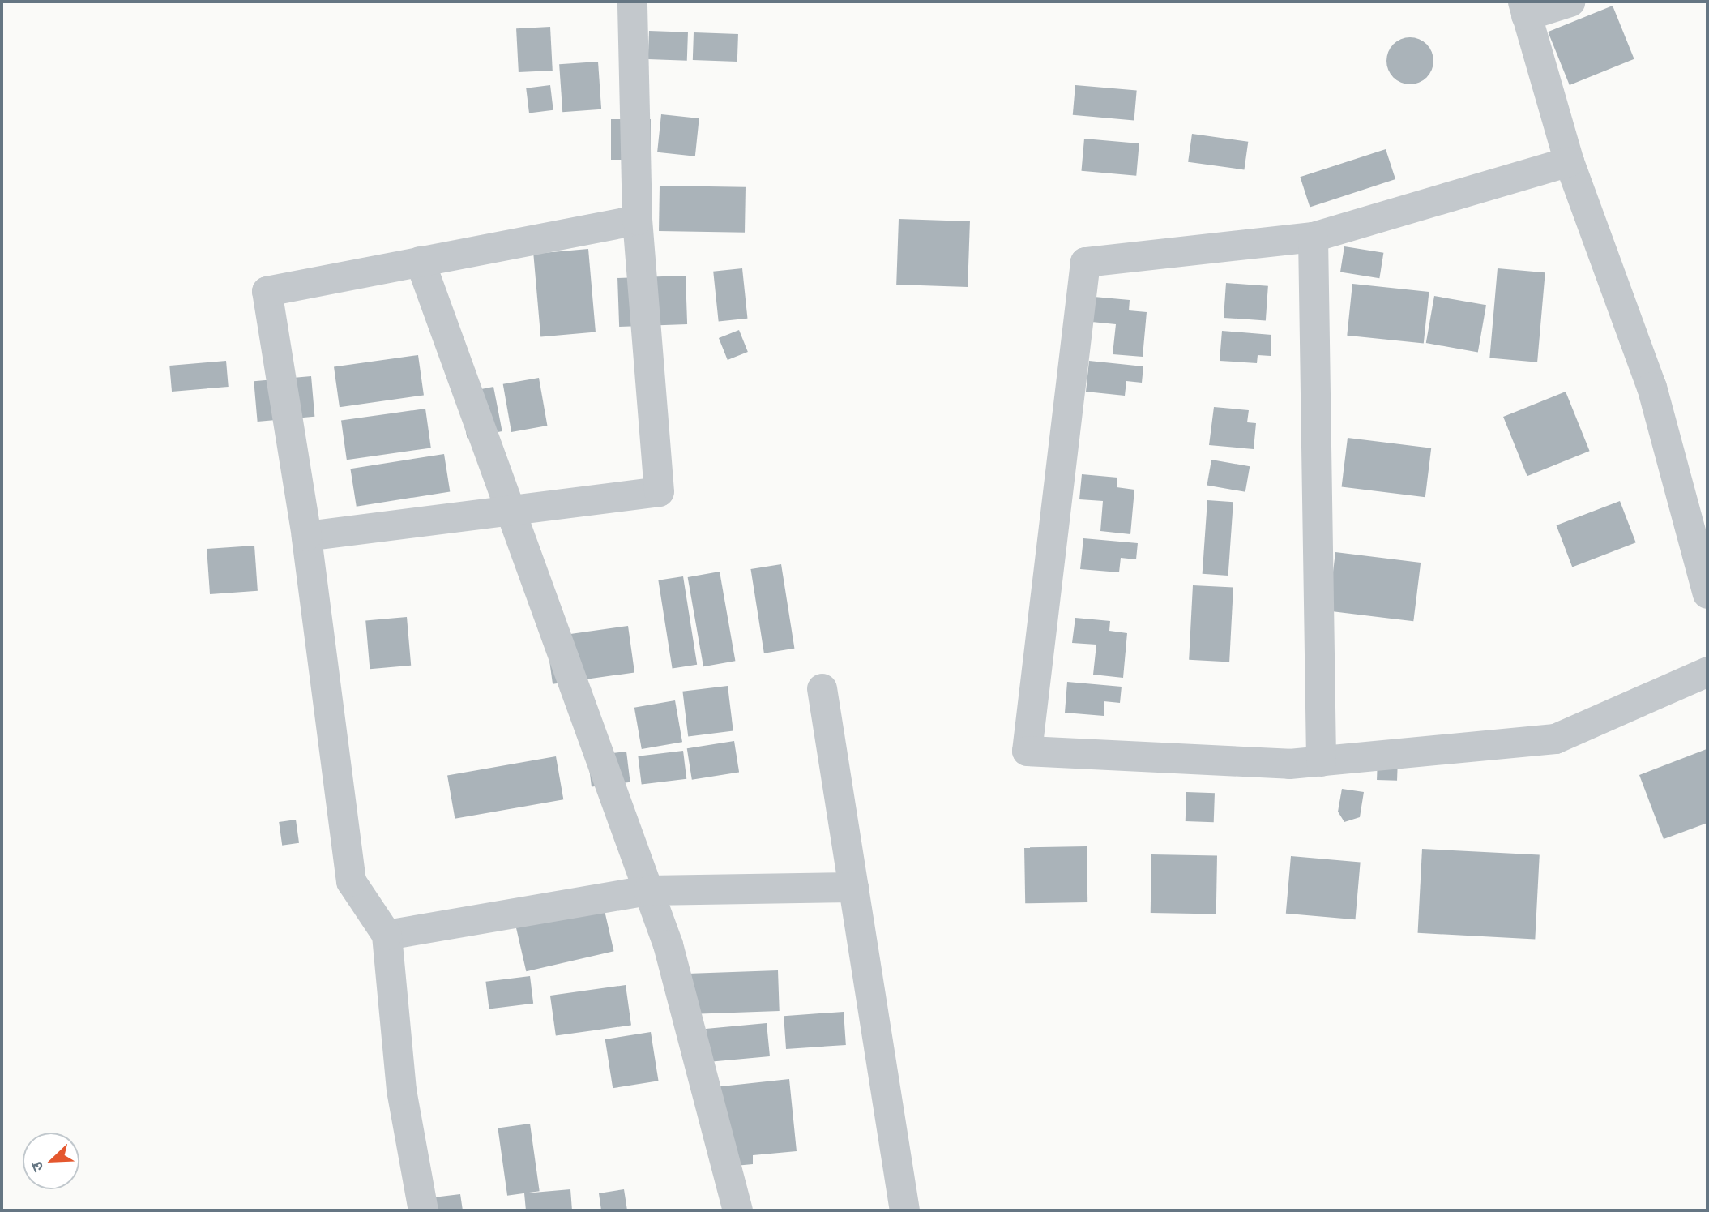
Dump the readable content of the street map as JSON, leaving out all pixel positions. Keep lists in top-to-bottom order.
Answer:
{
  "north": "bottom left"
}
